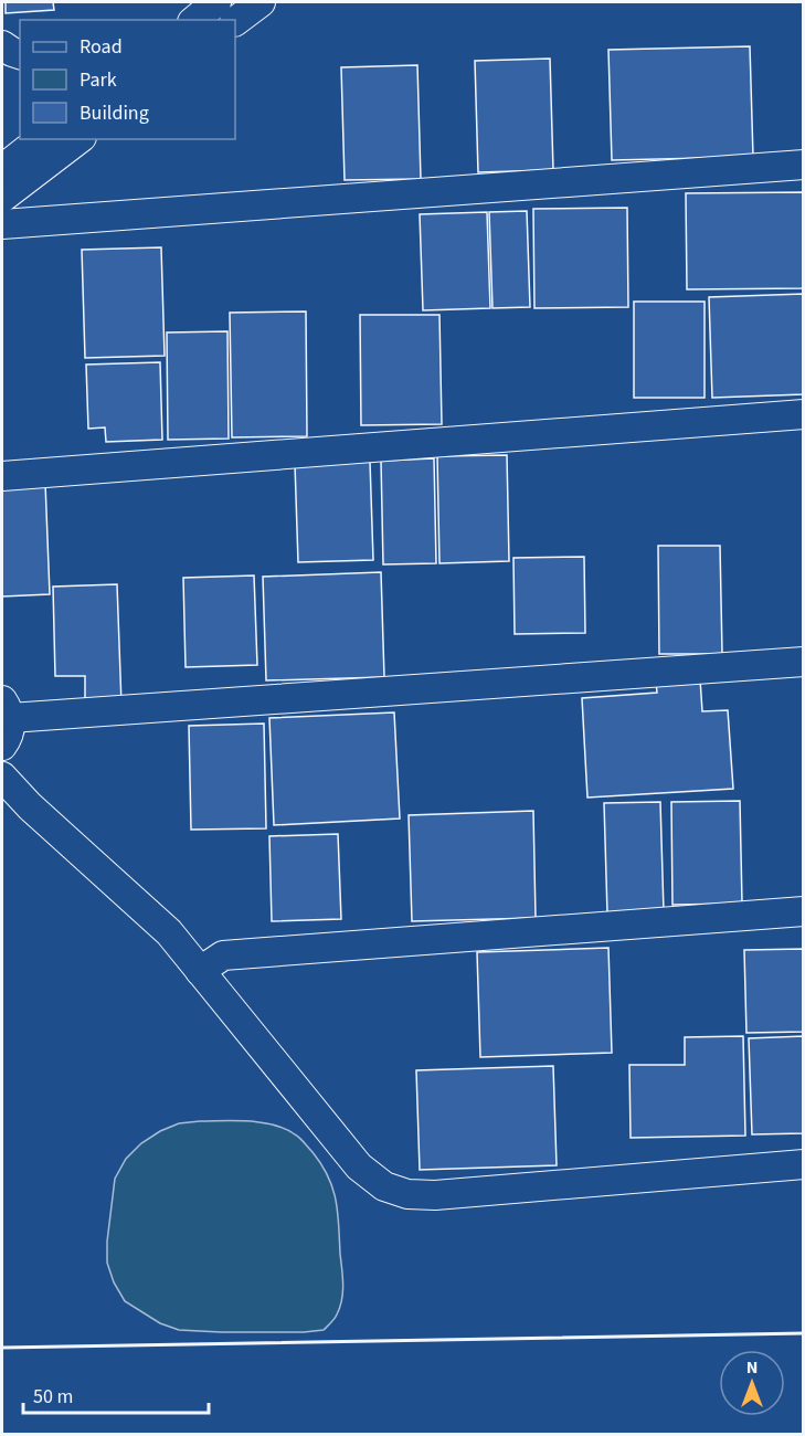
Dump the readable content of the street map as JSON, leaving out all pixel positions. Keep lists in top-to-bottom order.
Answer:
{
  "legend": ["Road", "Park", "Building"],
  "scale_bar": "50 m",
  "north": "top"
}
